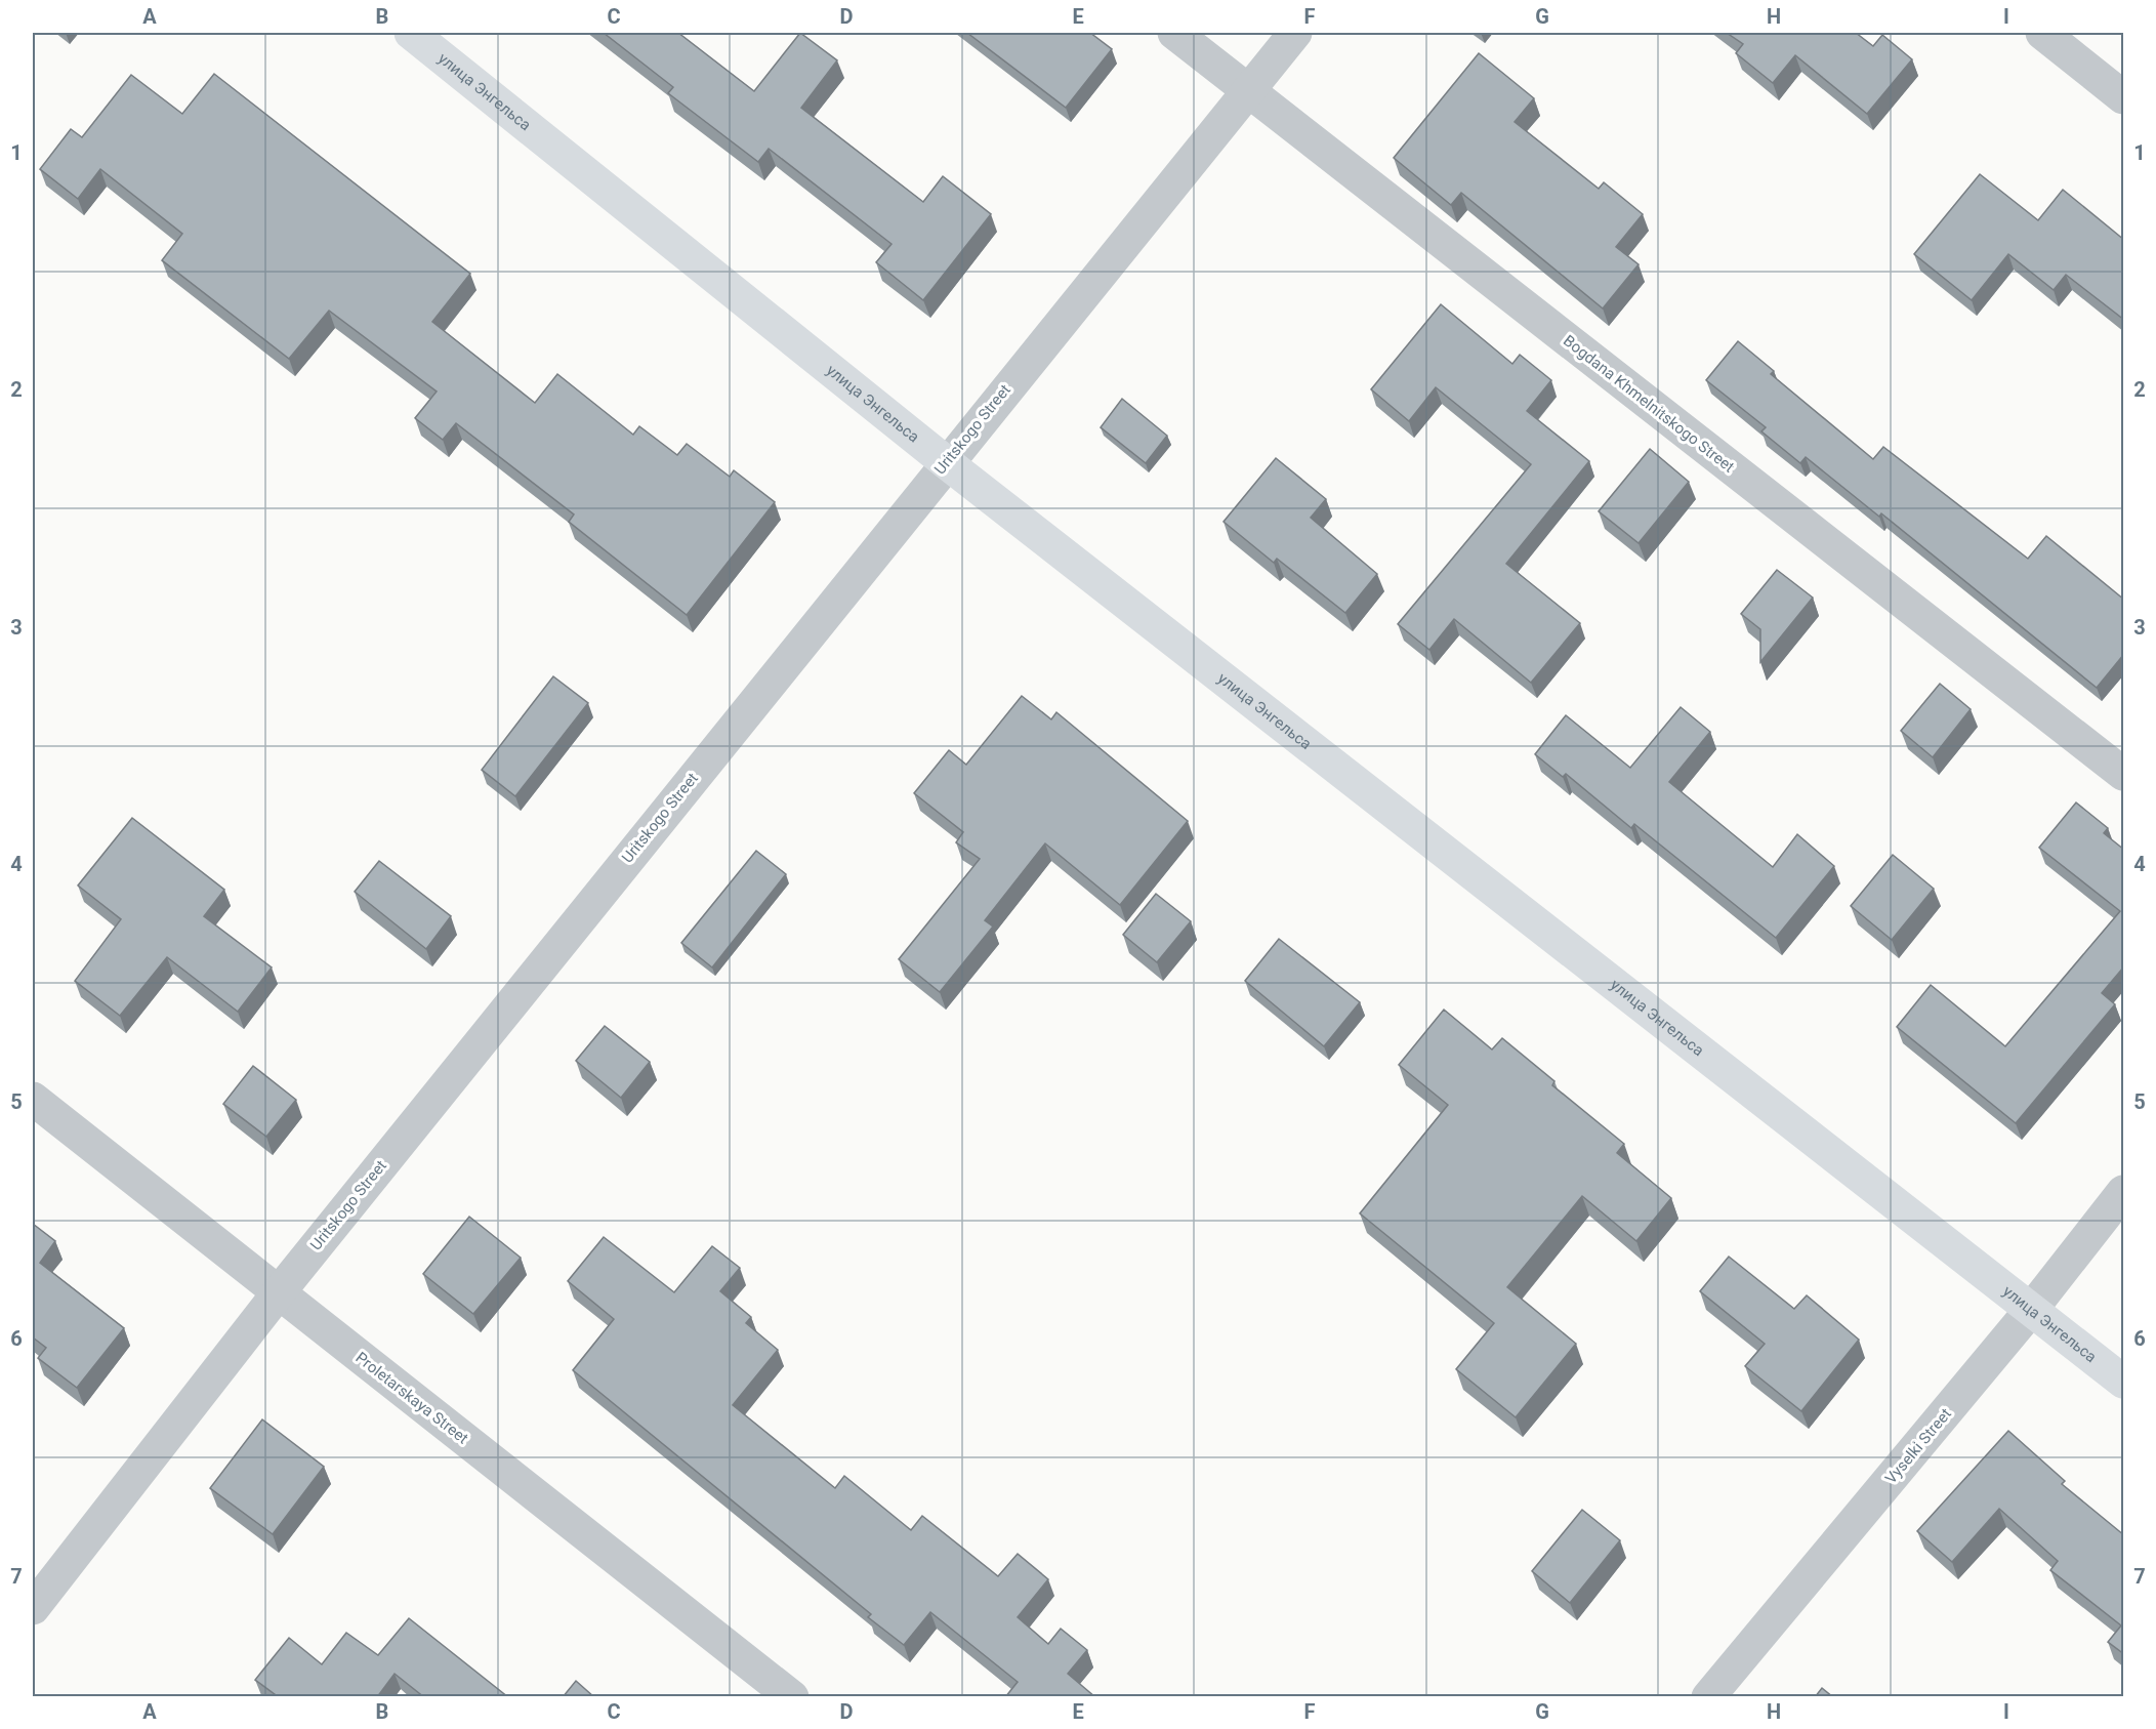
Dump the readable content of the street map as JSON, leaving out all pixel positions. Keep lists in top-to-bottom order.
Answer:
{
  "streets": {
    "street": [
      "улица Энгельса",
      "Bogdana Khmelnitskogo Street",
      "Uritskogo Street",
      "Proletarskaya Street",
      "Vyselki Street"
    ]
  },
  "crossings": [
    ["улица Энгельса", "Uritskogo Street"],
    ["улица Энгельса", "Vyselki Street"],
    ["Bogdana Khmelnitskogo Street", "Uritskogo Street"],
    ["Uritskogo Street", "Proletarskaya Street"]
  ],
  "grid": {
    "columns": [
      "A",
      "B",
      "C",
      "D",
      "E",
      "F",
      "G",
      "H",
      "I"
    ],
    "rows": [
      "1",
      "2",
      "3",
      "4",
      "5",
      "6",
      "7"
    ]
  }
}
